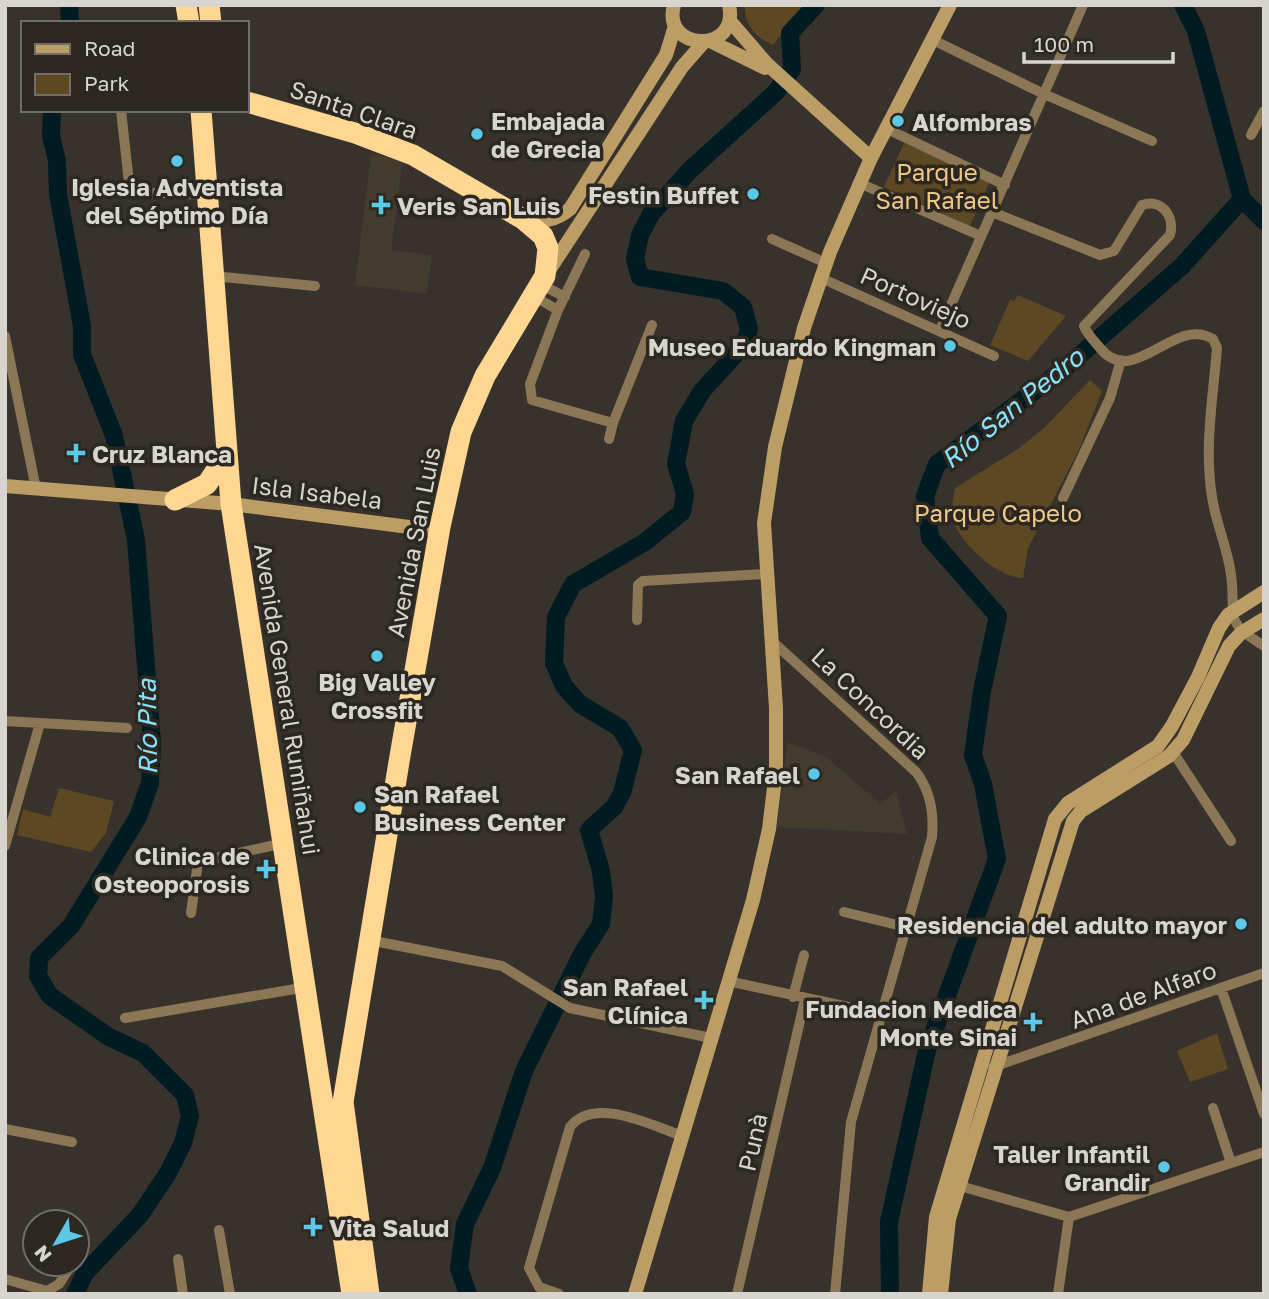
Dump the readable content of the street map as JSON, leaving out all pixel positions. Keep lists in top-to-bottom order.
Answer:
{
  "streets": {
    "highway": ["Santa Clara", "Avenida San Luis", "Avenida General Rumiñahui"],
    "street": [
      "Portoviejo",
      "Isla Isabela",
      "La Concordia",
      "Ana de Alfaro",
      "Punà"
    ]
  },
  "crossings": [
    ["Santa Clara", "Avenida San Luis"],
    ["Isla Isabela", "Avenida San Luis"],
    ["Isla Isabela", "Avenida General Rumiñahui"]
  ],
  "water": ["Río San Pedro", "Río Pita"],
  "parks": ["Parque San Rafael", "Parque Capelo"],
  "places": {
    "other": [
      "Alfombras",
      "Embajada de Grecia",
      "Iglesia Adventista del Séptimo Día",
      "Festin Buffet",
      "Museo Eduardo Kingman",
      "Big Valley Crossfit",
      "San Rafael",
      "San Rafael Business Center",
      "Residencia del adulto mayor",
      "Taller Infantil Grandir"
    ],
    "health": [
      "Veris San Luis",
      "Cruz Blanca",
      "Clinica de Osteoporosis",
      "San Rafael Clínica",
      "Fundacion Medica Monte Sinai",
      "Vita Salud"
    ]
  },
  "legend": ["Road", "Park"],
  "scale_bar": "100 m",
  "north": "bottom left"
}
